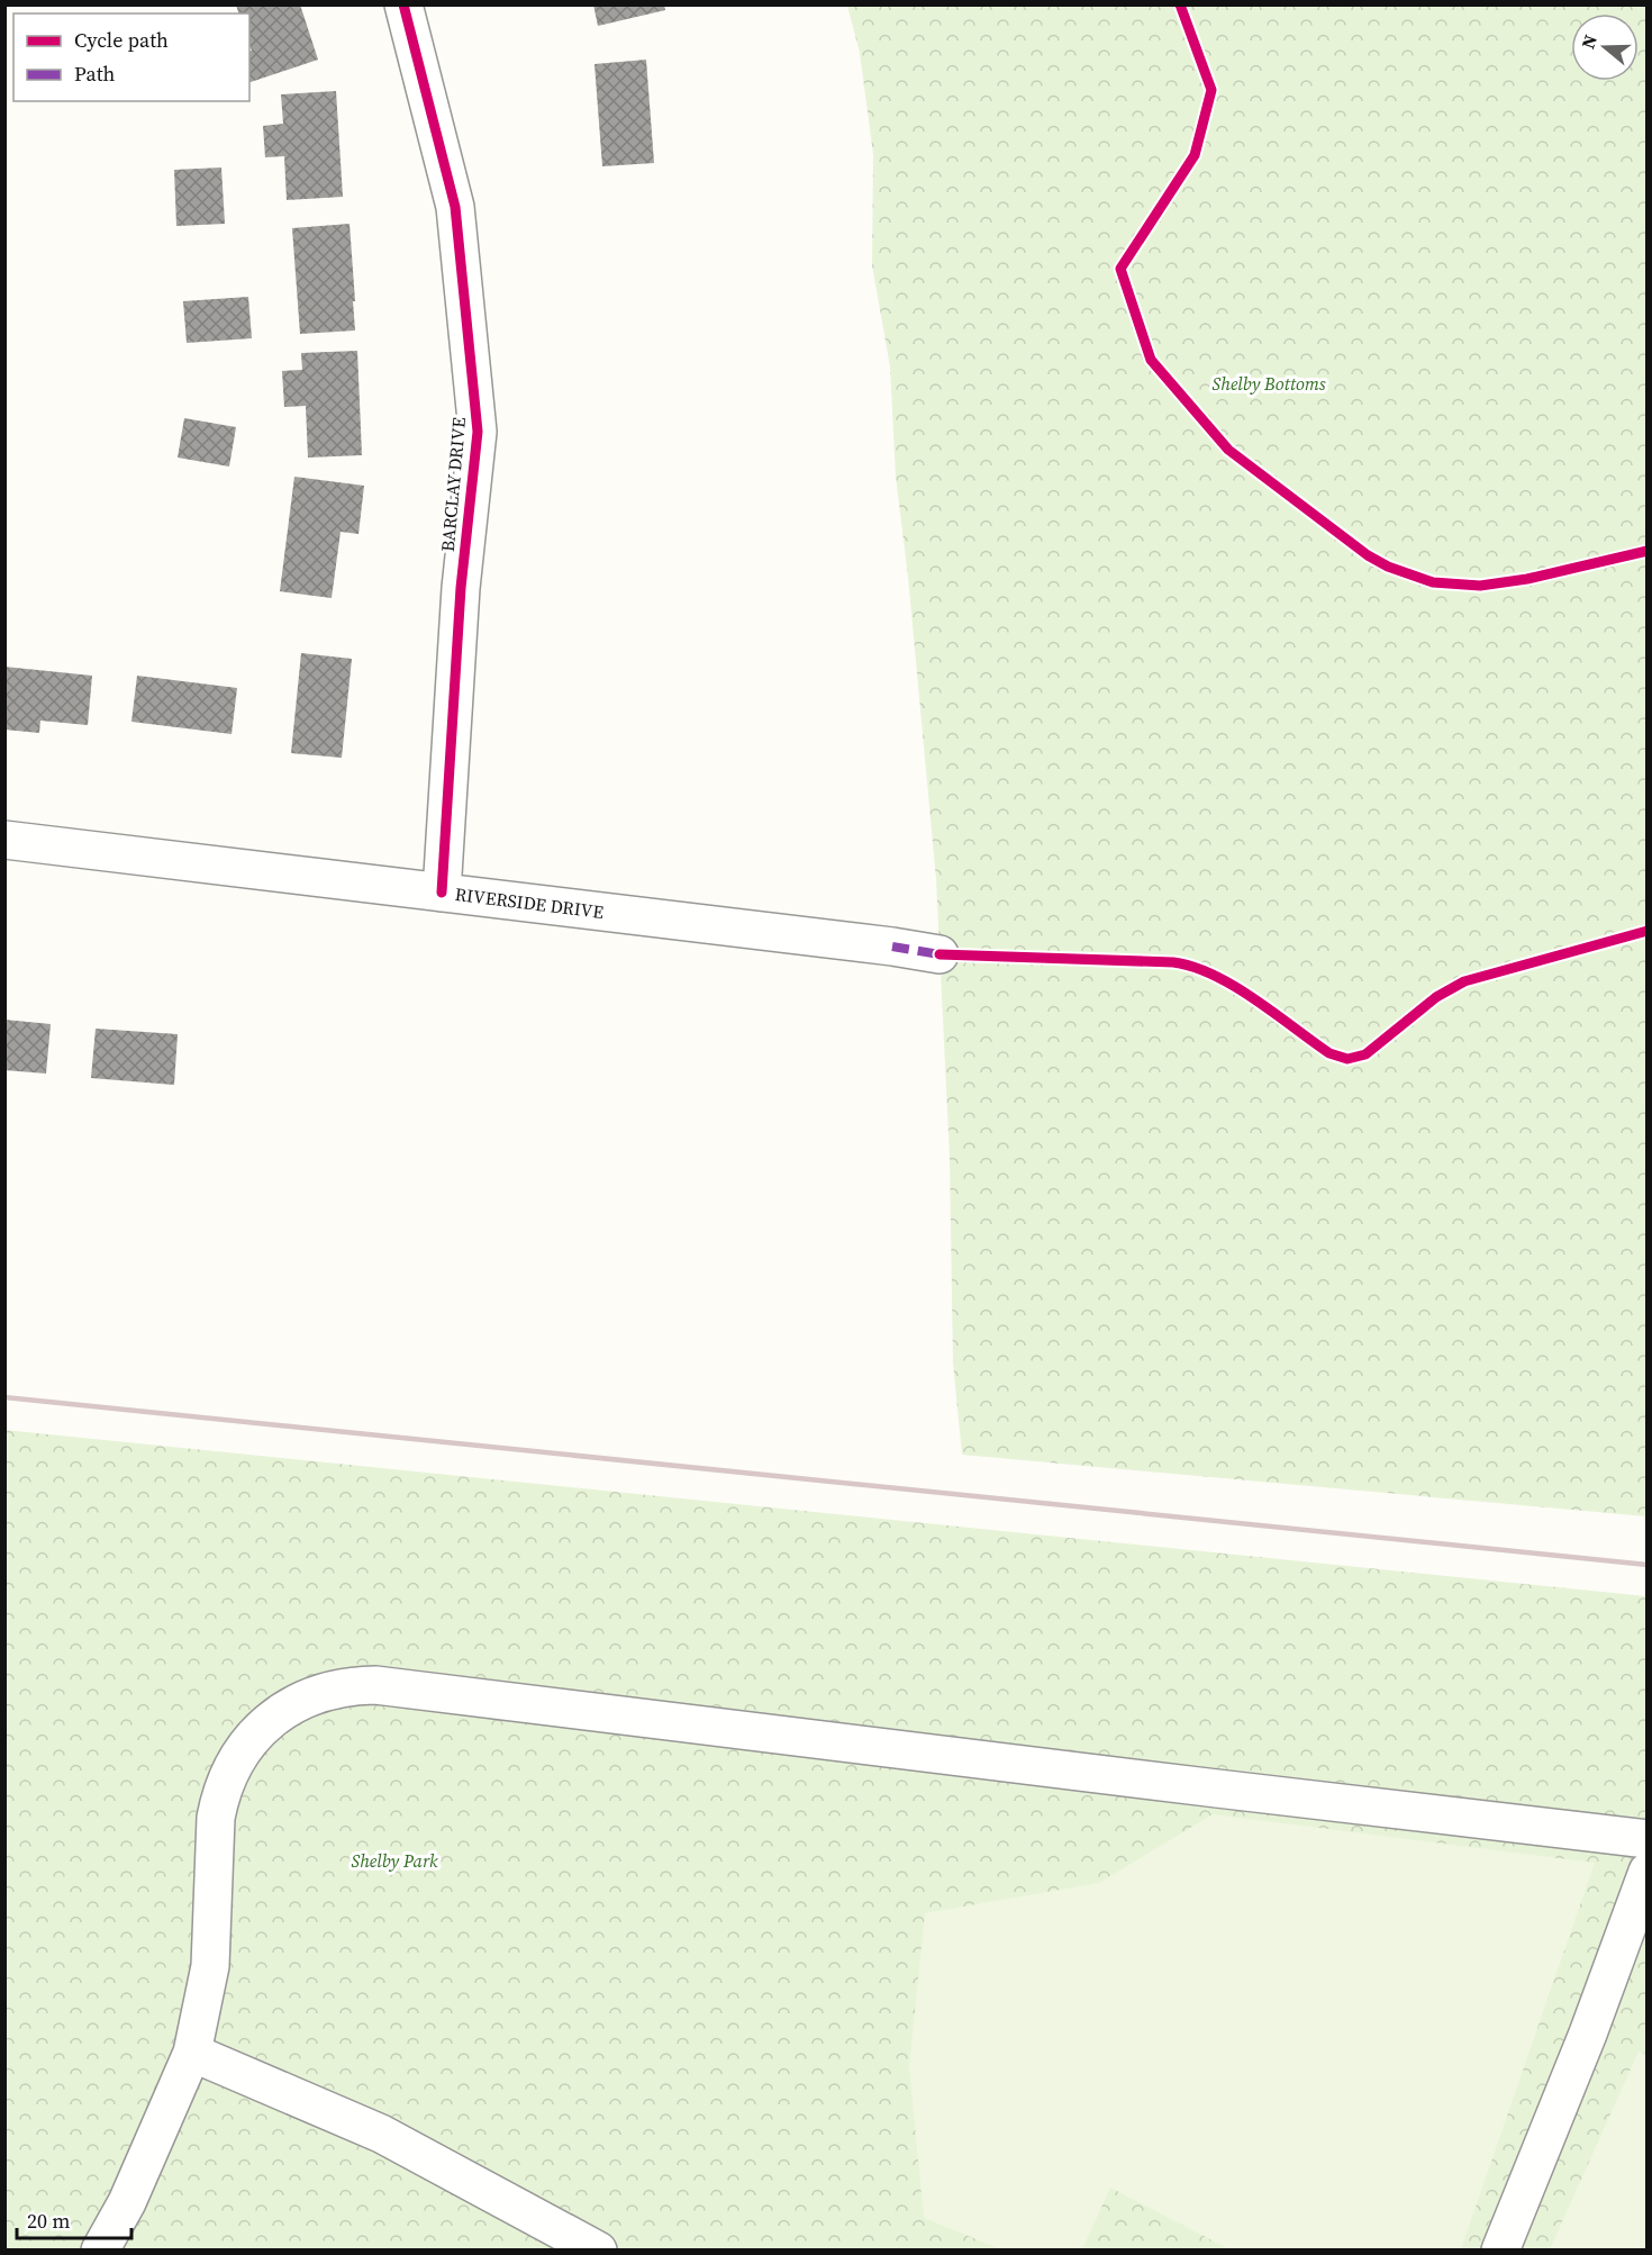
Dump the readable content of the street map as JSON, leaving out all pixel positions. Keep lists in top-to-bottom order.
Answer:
{
  "streets": {
    "street": ["BARCLAY DRIVE", "RIVERSIDE DRIVE"]
  },
  "crossings": [
    ["BARCLAY DRIVE", "RIVERSIDE DRIVE"]
  ],
  "parks": ["Shelby Bottoms", "Shelby Park"],
  "legend": ["Cycle path", "Path"],
  "scale_bar": "20 m",
  "north": "left"
}
